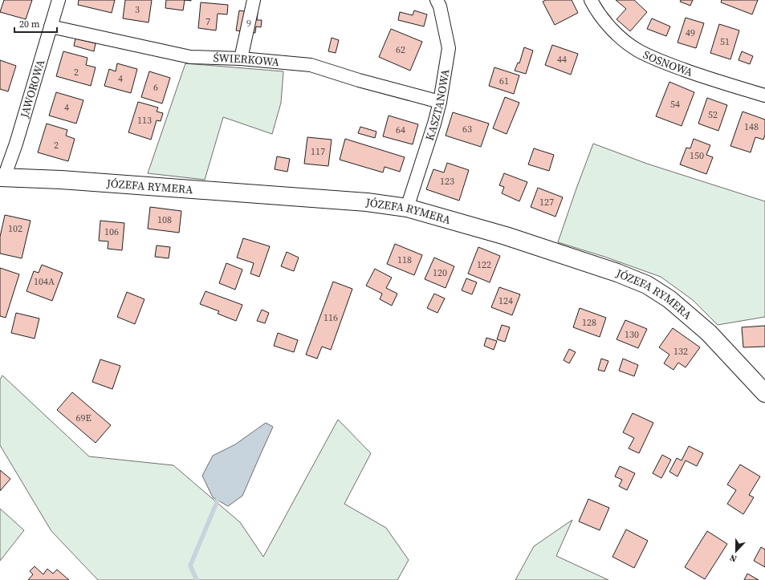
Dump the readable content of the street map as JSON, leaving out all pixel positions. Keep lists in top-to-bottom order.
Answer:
{
  "streets": {
    "street": [
      "ŚWIERKOWA",
      "SOSNOWA",
      "JAWOROWA",
      "KASZTANOWA",
      "JÓZEFA RYMERA"
    ]
  },
  "crossings": [
    ["ŚWIERKOWA", "JAWOROWA"],
    ["ŚWIERKOWA", "KASZTANOWA"],
    ["JAWOROWA", "JÓZEFA RYMERA"],
    ["KASZTANOWA", "JÓZEFA RYMERA"]
  ],
  "house_numbers": [
    "3",
    "7",
    "9",
    "49",
    "51",
    "62",
    "44",
    "2",
    "4",
    "61",
    "6",
    "54",
    "4",
    "52",
    "113",
    "148",
    "63",
    "64",
    "2",
    "117",
    "150",
    "123",
    "127",
    "108",
    "102",
    "106",
    "118",
    "122",
    "120",
    "104A",
    "124",
    "116",
    "128",
    "130",
    "132",
    "69E"
  ],
  "scale_bar": "20 m",
  "north": "bottom"
}
